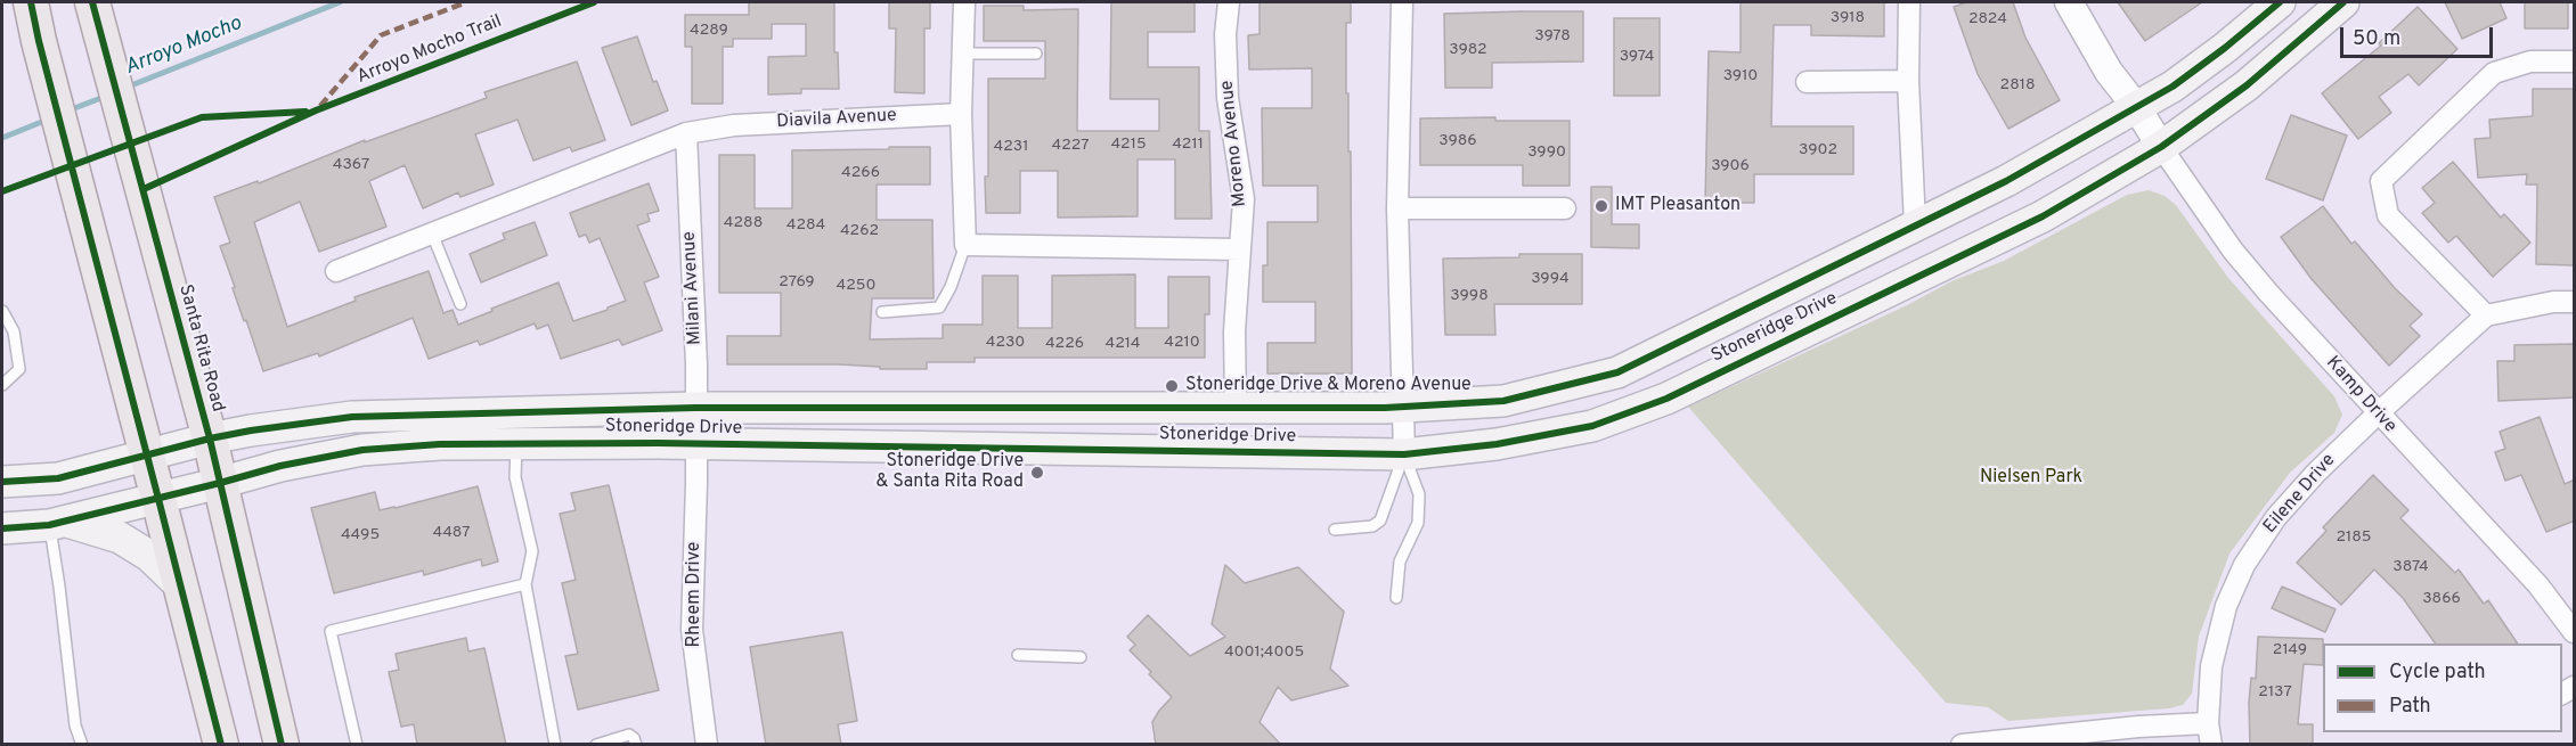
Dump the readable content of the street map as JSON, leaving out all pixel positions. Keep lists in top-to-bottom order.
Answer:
{
  "streets": {
    "main road": ["Stoneridge Drive", "Santa Rita Road"],
    "street": [
      "Diavila Avenue",
      "Moreno Avenue",
      "Milani Avenue",
      "Kamp Drive",
      "Eilene Drive",
      "Rheem Drive"
    ],
    "cycle path": ["Arroyo Mocho Trail"]
  },
  "crossings": [
    ["Diavila Avenue", "Milani Avenue"],
    ["Moreno Avenue", "Stoneridge Drive"],
    ["Milani Avenue", "Stoneridge Drive"],
    ["Milani Avenue", "Rheem Drive"],
    ["Stoneridge Drive", "Santa Rita Road"],
    ["Stoneridge Drive", "Kamp Drive"],
    ["Stoneridge Drive", "Rheem Drive"],
    ["Kamp Drive", "Eilene Drive"]
  ],
  "water": ["Arroyo Mocho"],
  "parks": ["Nielsen Park"],
  "places": ["IMT Pleasanton", "Stoneridge Drive & Moreno Avenue", "Stoneridge Drive & Santa Rita Road"],
  "house_numbers": [
    "3918",
    "2824",
    "4289",
    "3978",
    "3982",
    "3974",
    "3910",
    "2818",
    "3986",
    "4215",
    "4211",
    "4227",
    "4231",
    "3902",
    "3990",
    "4367",
    "3906",
    "4266",
    "4288",
    "4284",
    "4262",
    "3994",
    "2769",
    "4250",
    "3998",
    "4230",
    "4210",
    "4226",
    "4214",
    "4487",
    "4495",
    "2185",
    "3874",
    "3866",
    "2149",
    "4001;4005",
    "2137"
  ],
  "legend": ["Cycle path", "Path"],
  "scale_bar": "50 m"
}
